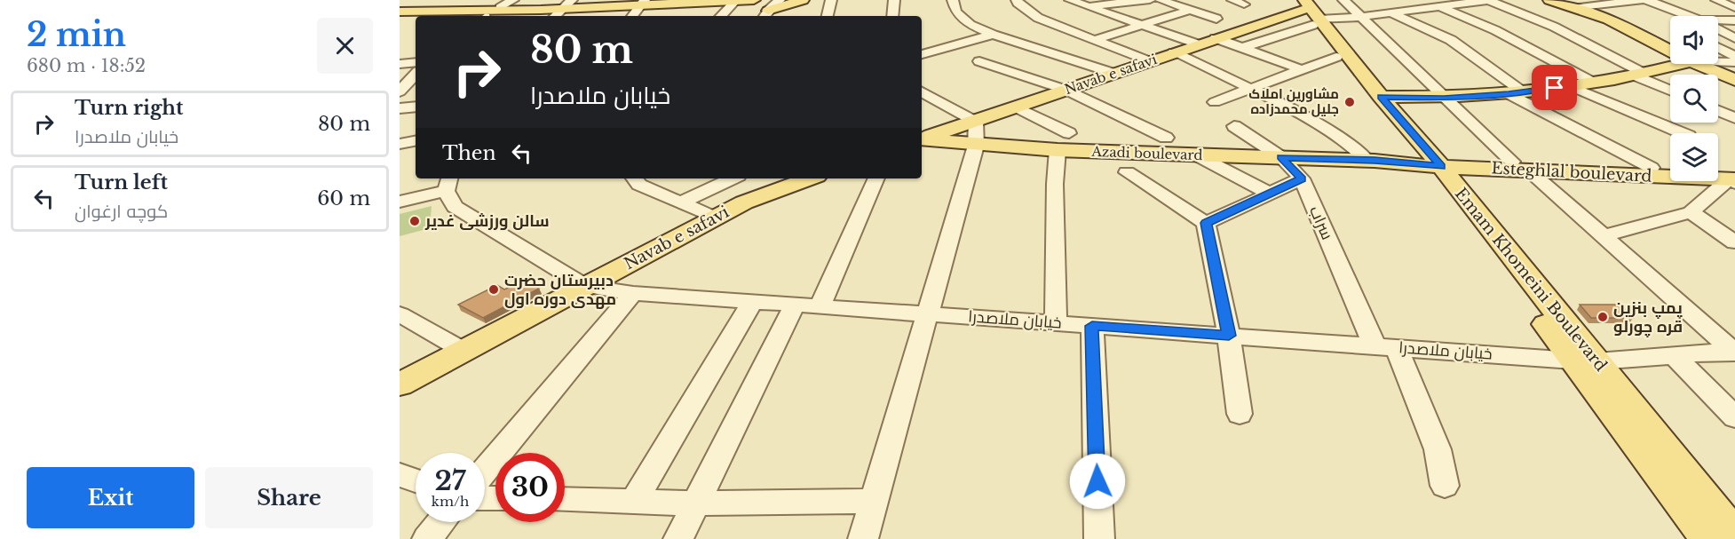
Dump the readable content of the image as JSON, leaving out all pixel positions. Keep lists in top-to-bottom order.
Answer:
{
  "streets": {
    "main road": [
      "Navab e safavi",
      "Azadi boulevard",
      "Esteghlal boulevard",
      "Emam Khomeini Boulevard"
    ],
    "street": ["سراب", "خیابان ملاصدرا"]
  },
  "crossings": [
    ["Navab e safavi", "Emam Khomeini Boulevard"],
    ["Navab e safavi", "خیابان ملاصدرا"],
    ["Azadi boulevard", "Esteghlal boulevard"],
    ["Azadi boulevard", "سراب"],
    ["Azadi boulevard", "Emam Khomeini Boulevard"],
    ["Esteghlal boulevard", "Emam Khomeini Boulevard"],
    ["سراب", "خیابان ملاصدرا"],
    ["Emam Khomeini Boulevard", "خیابان ملاصدرا"]
  ],
  "places": [
    "مشاورین املاک جلیل محمدزاده",
    "سالن ورزشی غدیر",
    "دبیرستان حضرت مهدی دوره اول",
    "پمپ بنزین قره چورلو"
  ],
  "page": {
    "heading": ["2 min", "680 m · 18:52"],
    "turn": ["80 m", "خیابان ملاصدرا"],
    "list": [
      {
        "name": "Turn right",
        "note": "خیابان ملاصدرا",
        "value": "80 m"
      },
      {
        "name": "Turn left",
        "note": "کوچه ارغوان",
        "value": "60 m"
      }
    ],
    "then": "Then",
    "speed": "27 km/h",
    "limit": "30",
    "buttons": ["Exit", "Share"]
  }
}
